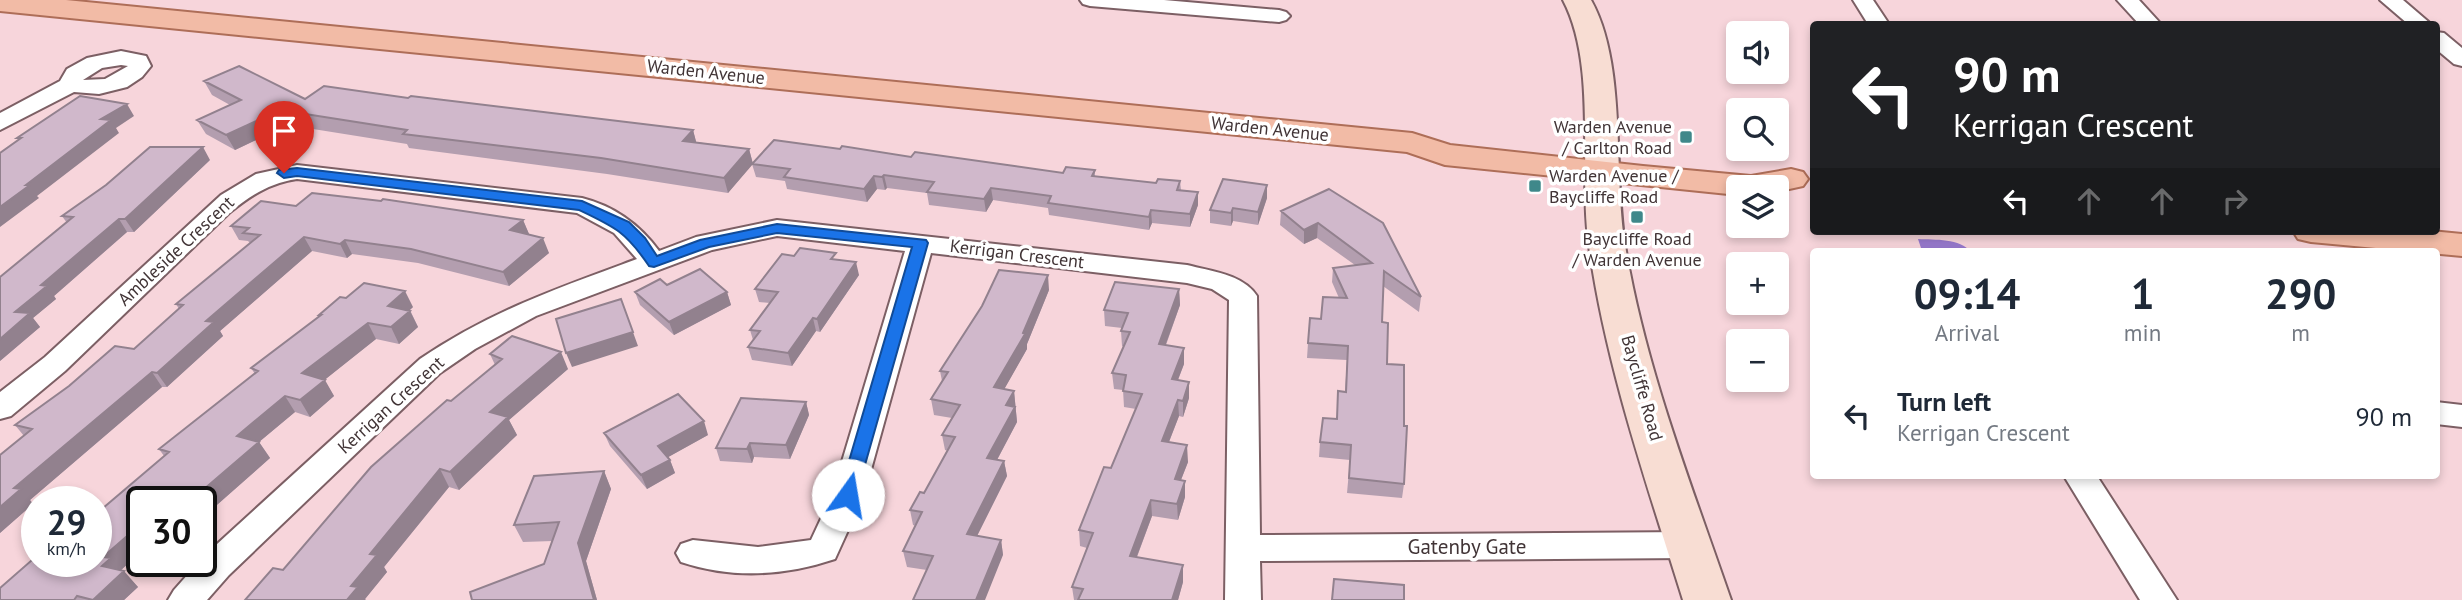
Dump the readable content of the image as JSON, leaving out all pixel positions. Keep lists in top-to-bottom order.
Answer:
{
  "streets": {
    "main road": ["Warden Avenue"],
    "street": [
      "Ambleside Crescent",
      "Kerrigan Crescent",
      "Baycliffe Road",
      "Gatenby Gate"
    ]
  },
  "crossings": [
    ["Warden Avenue", "Baycliffe Road"],
    ["Ambleside Crescent", "Kerrigan Crescent"],
    ["Kerrigan Crescent", "Gatenby Gate"],
    ["Baycliffe Road", "Gatenby Gate"]
  ],
  "places": {
    "transit": ["Warden Avenue / Carlton Road", "Warden Avenue / Baycliffe Road", "Baycliffe Road / Warden Avenue"]
  },
  "page": {
    "map_buttons": ["+", "−"],
    "turn": ["90 m", "Kerrigan Crescent"],
    "eta": [
      "09:14",
      "Arrival",
      "1",
      "min",
      "290",
      "m"
    ],
    "list": [
      {
        "name": "Turn left",
        "note": "Kerrigan Crescent",
        "value": "90 m"
      }
    ],
    "speed": "29 km/h",
    "limit": "30"
  }
}
